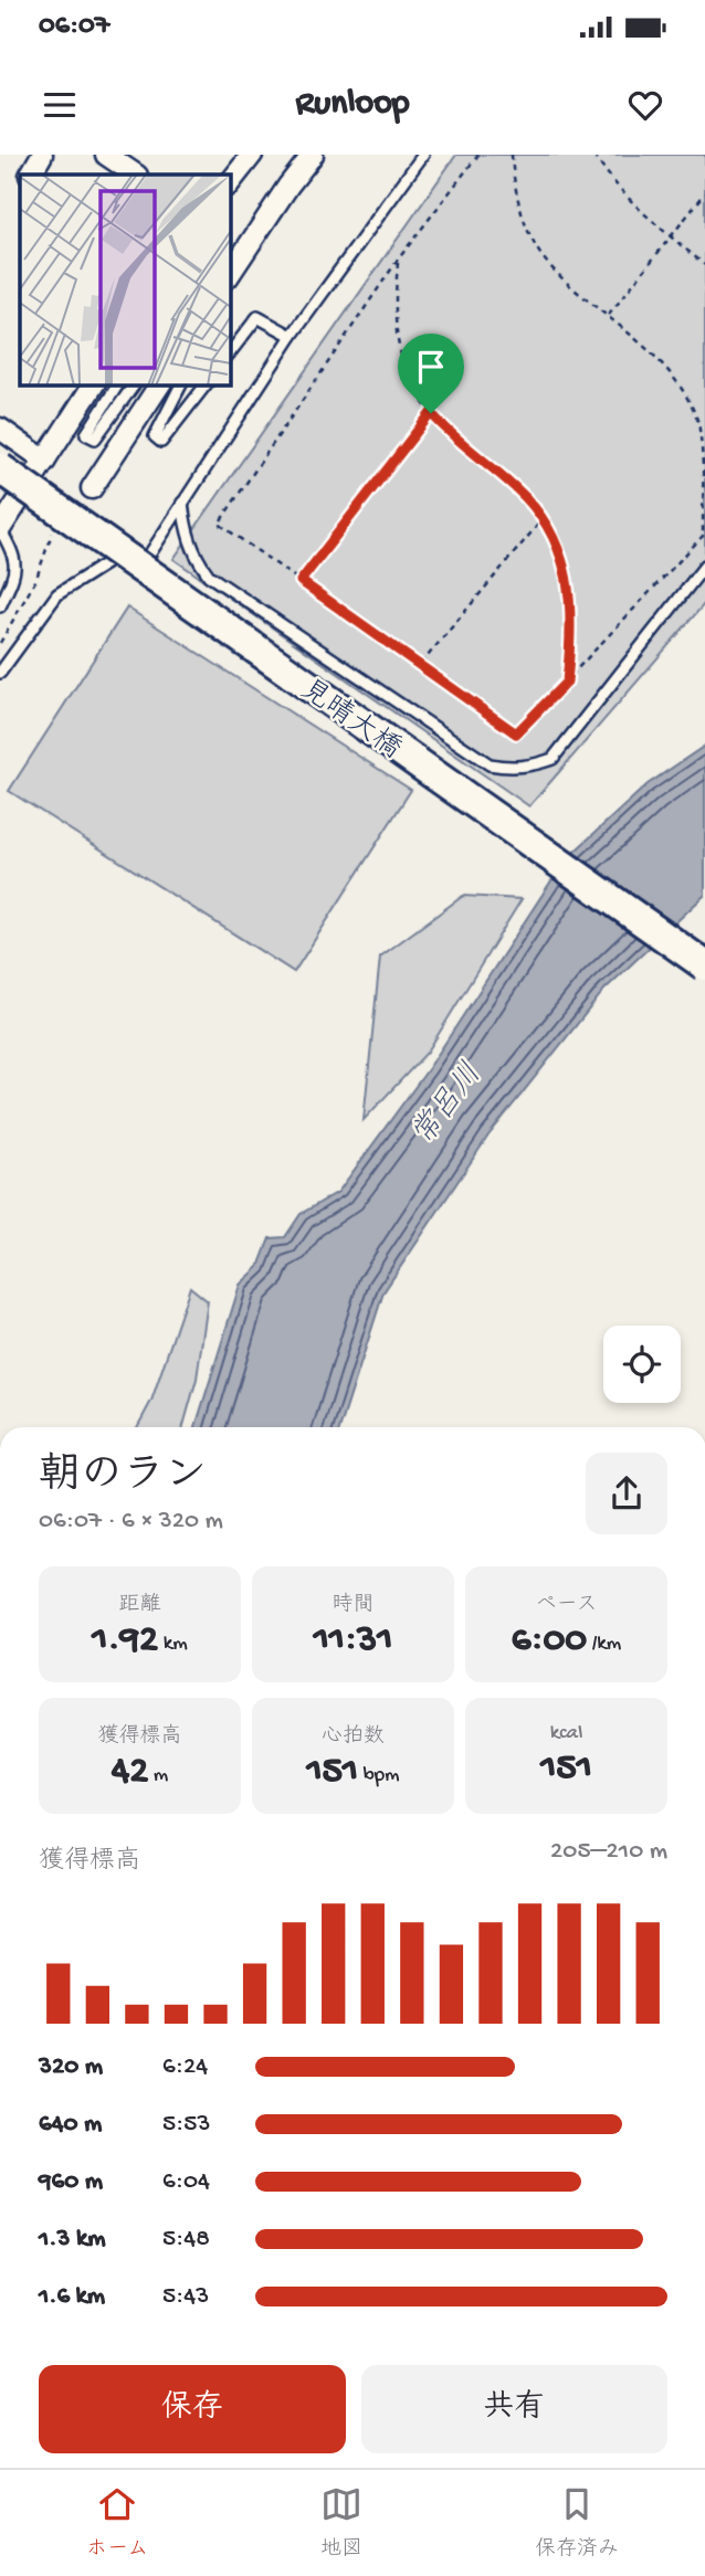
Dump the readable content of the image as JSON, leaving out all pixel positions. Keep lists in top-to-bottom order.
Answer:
{
  "streets": {
    "main road": ["見晴大橋"]
  },
  "water": ["常呂川"],
  "page": {
    "status": "06:07",
    "header": "Runloop",
    "heading": ["朝のラン", "06:07 · 6 × 320 m"],
    "stats": [
      ["距離", "1.92 km"],
      ["時間", "11:31"],
      ["ペース", "6:00 /km"],
      ["獲得標高", "42 m"],
      ["心拍数", "151 bpm"],
      ["kcal", "151"]
    ],
    "chart": ["獲得標高", "205–210 m"],
    "list": [
      {
        "name": "320 m",
        "note": "6:24"
      },
      {
        "name": "640 m",
        "note": "5:53"
      },
      {
        "name": "960 m",
        "note": "6:04"
      },
      {
        "name": "1.3 km",
        "note": "5:48"
      },
      {
        "name": "1.6 km",
        "note": "5:43"
      }
    ],
    "buttons": ["保存", "共有"],
    "tabs": ["ホーム", "地図", "保存済み"]
  }
}
